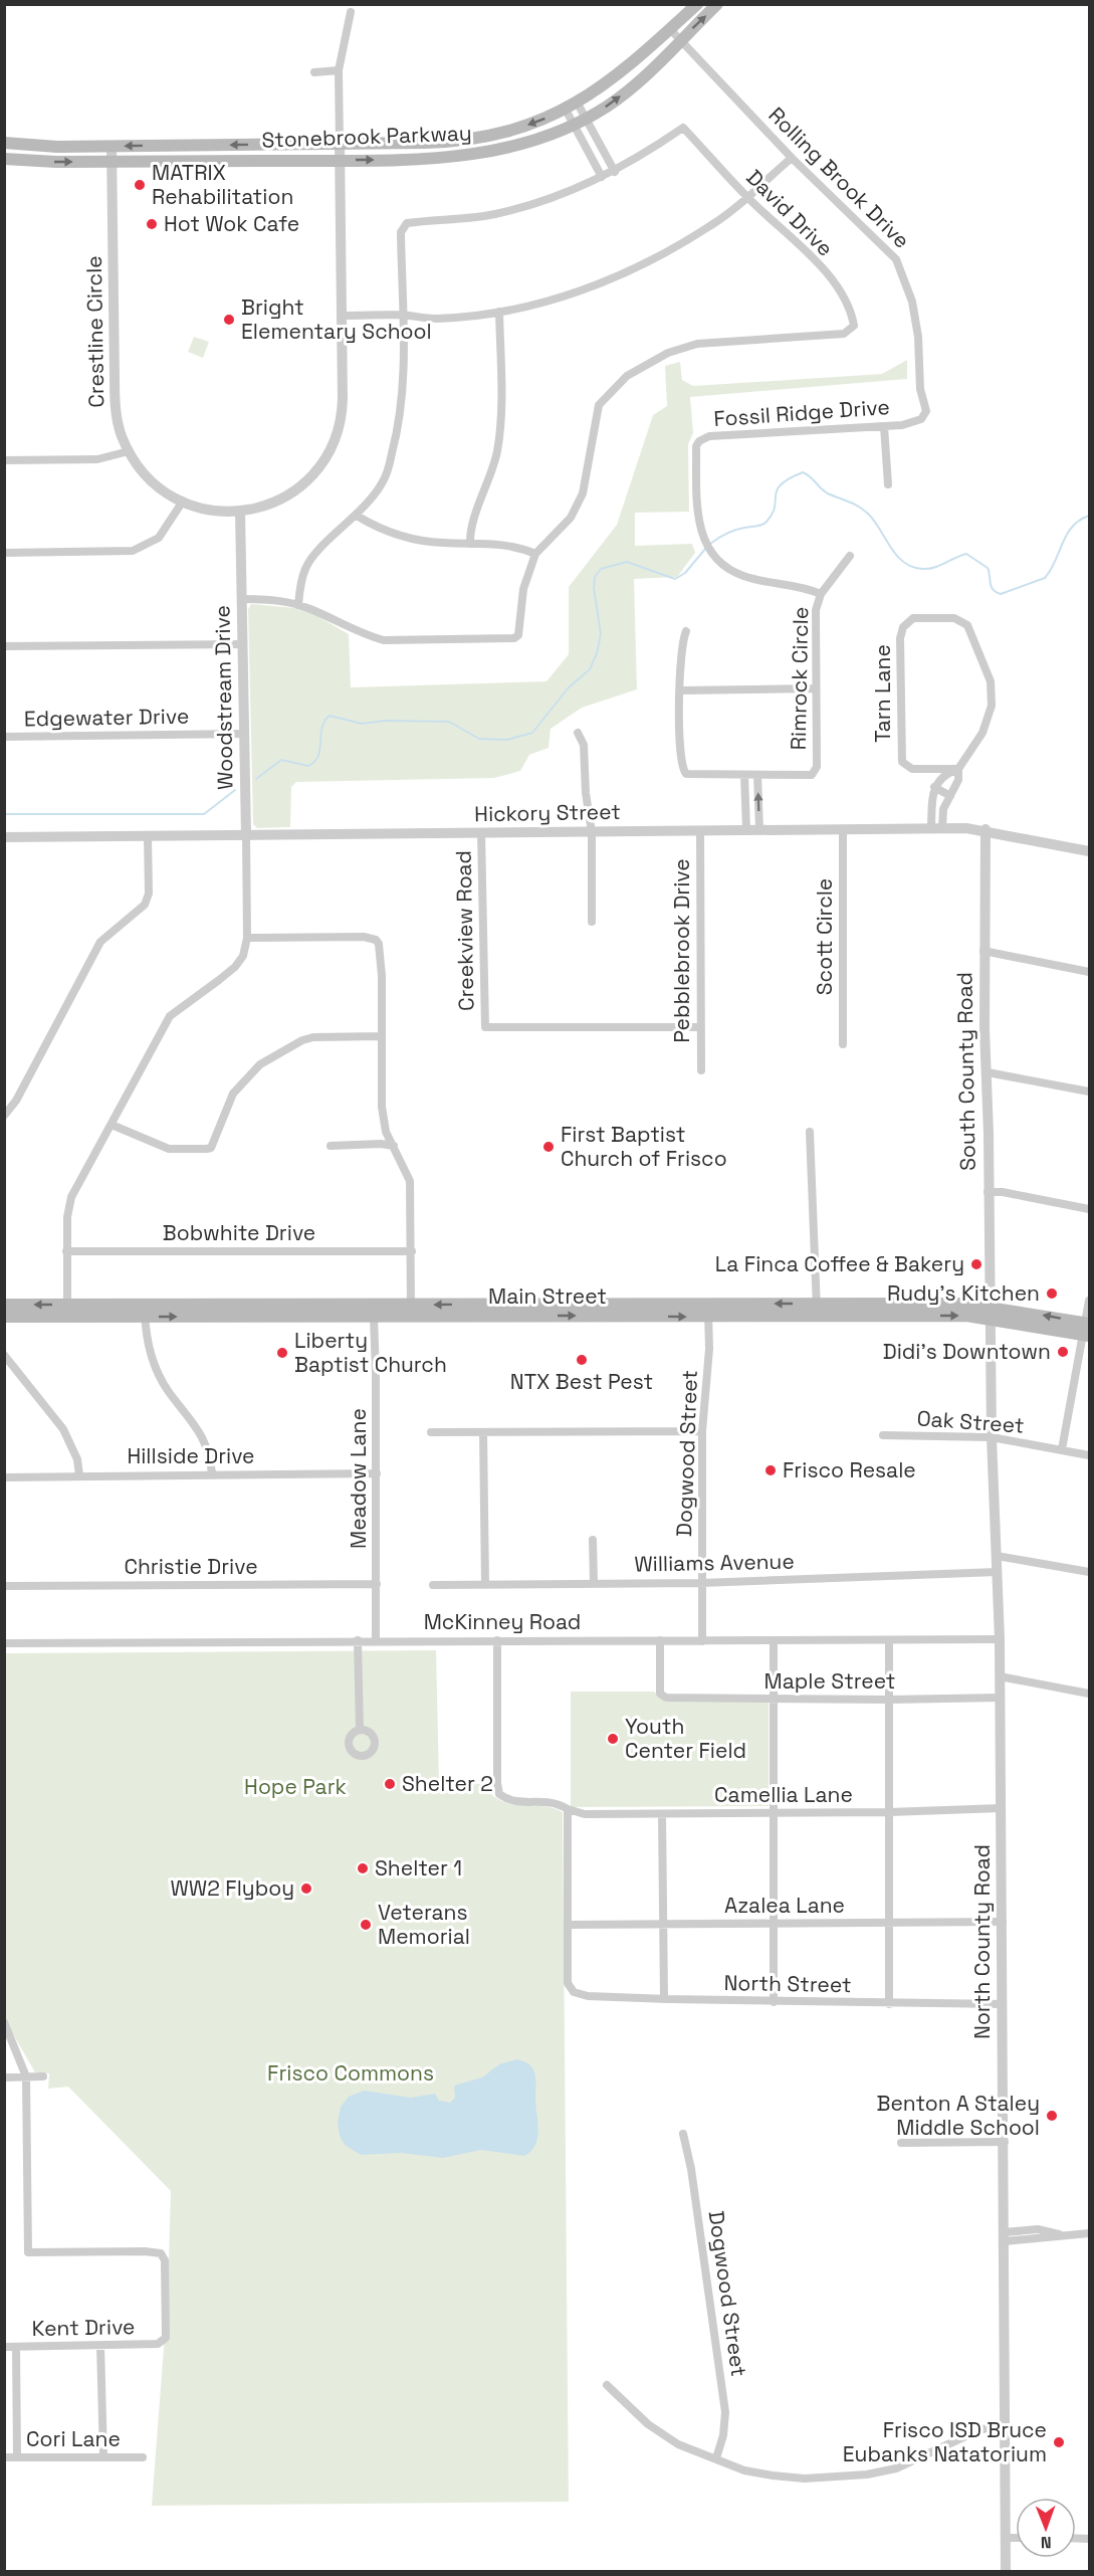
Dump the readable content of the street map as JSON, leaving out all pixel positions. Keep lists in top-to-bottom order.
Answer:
{
  "streets": {
    "main road": ["Stonebrook Parkway", "Main Street"],
    "street": [
      "Rolling Brook Drive",
      "David Drive",
      "Crestline Circle",
      "Fossil Ridge Drive",
      "Rimrock Circle",
      "Tarn Lane",
      "Woodstream Drive",
      "Edgewater Drive",
      "Hickory Street",
      "Creekview Road",
      "Scott Circle",
      "Pebblebrook Drive",
      "South County Road",
      "Bobwhite Drive",
      "Oak Street",
      "Dogwood Street",
      "Hillside Drive",
      "Meadow Lane",
      "Williams Avenue",
      "Christie Drive",
      "McKinney Road",
      "Maple Street",
      "Camellia Lane",
      "Azalea Lane",
      "North County Road",
      "North Street",
      "Kent Drive",
      "Cori Lane"
    ]
  },
  "crossings": [
    ["Stonebrook Parkway", "Rolling Brook Drive"],
    ["Stonebrook Parkway", "Crestline Circle"],
    ["Rolling Brook Drive", "Fossil Ridge Drive"],
    ["Crestline Circle", "Woodstream Drive"],
    ["Fossil Ridge Drive", "Rimrock Circle"],
    ["Woodstream Drive", "Edgewater Drive"],
    ["Woodstream Drive", "Hickory Street"],
    ["Woodstream Drive", "Bobwhite Drive"],
    ["Woodstream Drive", "Main Street"],
    ["Hickory Street", "Creekview Road"],
    ["Hickory Street", "Scott Circle"],
    ["Hickory Street", "Pebblebrook Drive"],
    ["Hickory Street", "South County Road"],
    ["Creekview Road", "Pebblebrook Drive"],
    ["South County Road", "Main Street"],
    ["South County Road", "North County Road"],
    ["Main Street", "Dogwood Street"],
    ["Main Street", "Meadow Lane"],
    ["Main Street", "North County Road"],
    ["Oak Street", "North County Road"],
    ["Dogwood Street", "Williams Avenue"],
    ["Dogwood Street", "McKinney Road"],
    ["Hillside Drive", "Meadow Lane"],
    ["Meadow Lane", "Christie Drive"],
    ["Meadow Lane", "McKinney Road"],
    ["Williams Avenue", "North County Road"],
    ["McKinney Road", "Maple Street"],
    ["McKinney Road", "Camellia Lane"],
    ["McKinney Road", "North County Road"],
    ["Maple Street", "North County Road"],
    ["Camellia Lane", "North County Road"],
    ["Azalea Lane", "North County Road"],
    ["Azalea Lane", "North Street"],
    ["North County Road", "North Street"]
  ],
  "parks": ["Hope Park", "Frisco Commons"],
  "places": [
    "MATRIX Rehabilitation",
    "Hot Wok Cafe",
    "Bright Elementary School",
    "First Baptist Church of Frisco",
    "La Finca Coffee & Bakery",
    "Rudy's Kitchen",
    "Didi's Downtown",
    "Liberty Baptist Church",
    "NTX Best Pest",
    "Frisco Resale",
    "Youth Center Field",
    "Shelter 2",
    "Shelter 1",
    "WW2 Flyboy",
    "Veterans Memorial",
    "Benton A Staley Middle School",
    "Frisco ISD Bruce Eubanks Natatorium"
  ],
  "north": "bottom"
}
